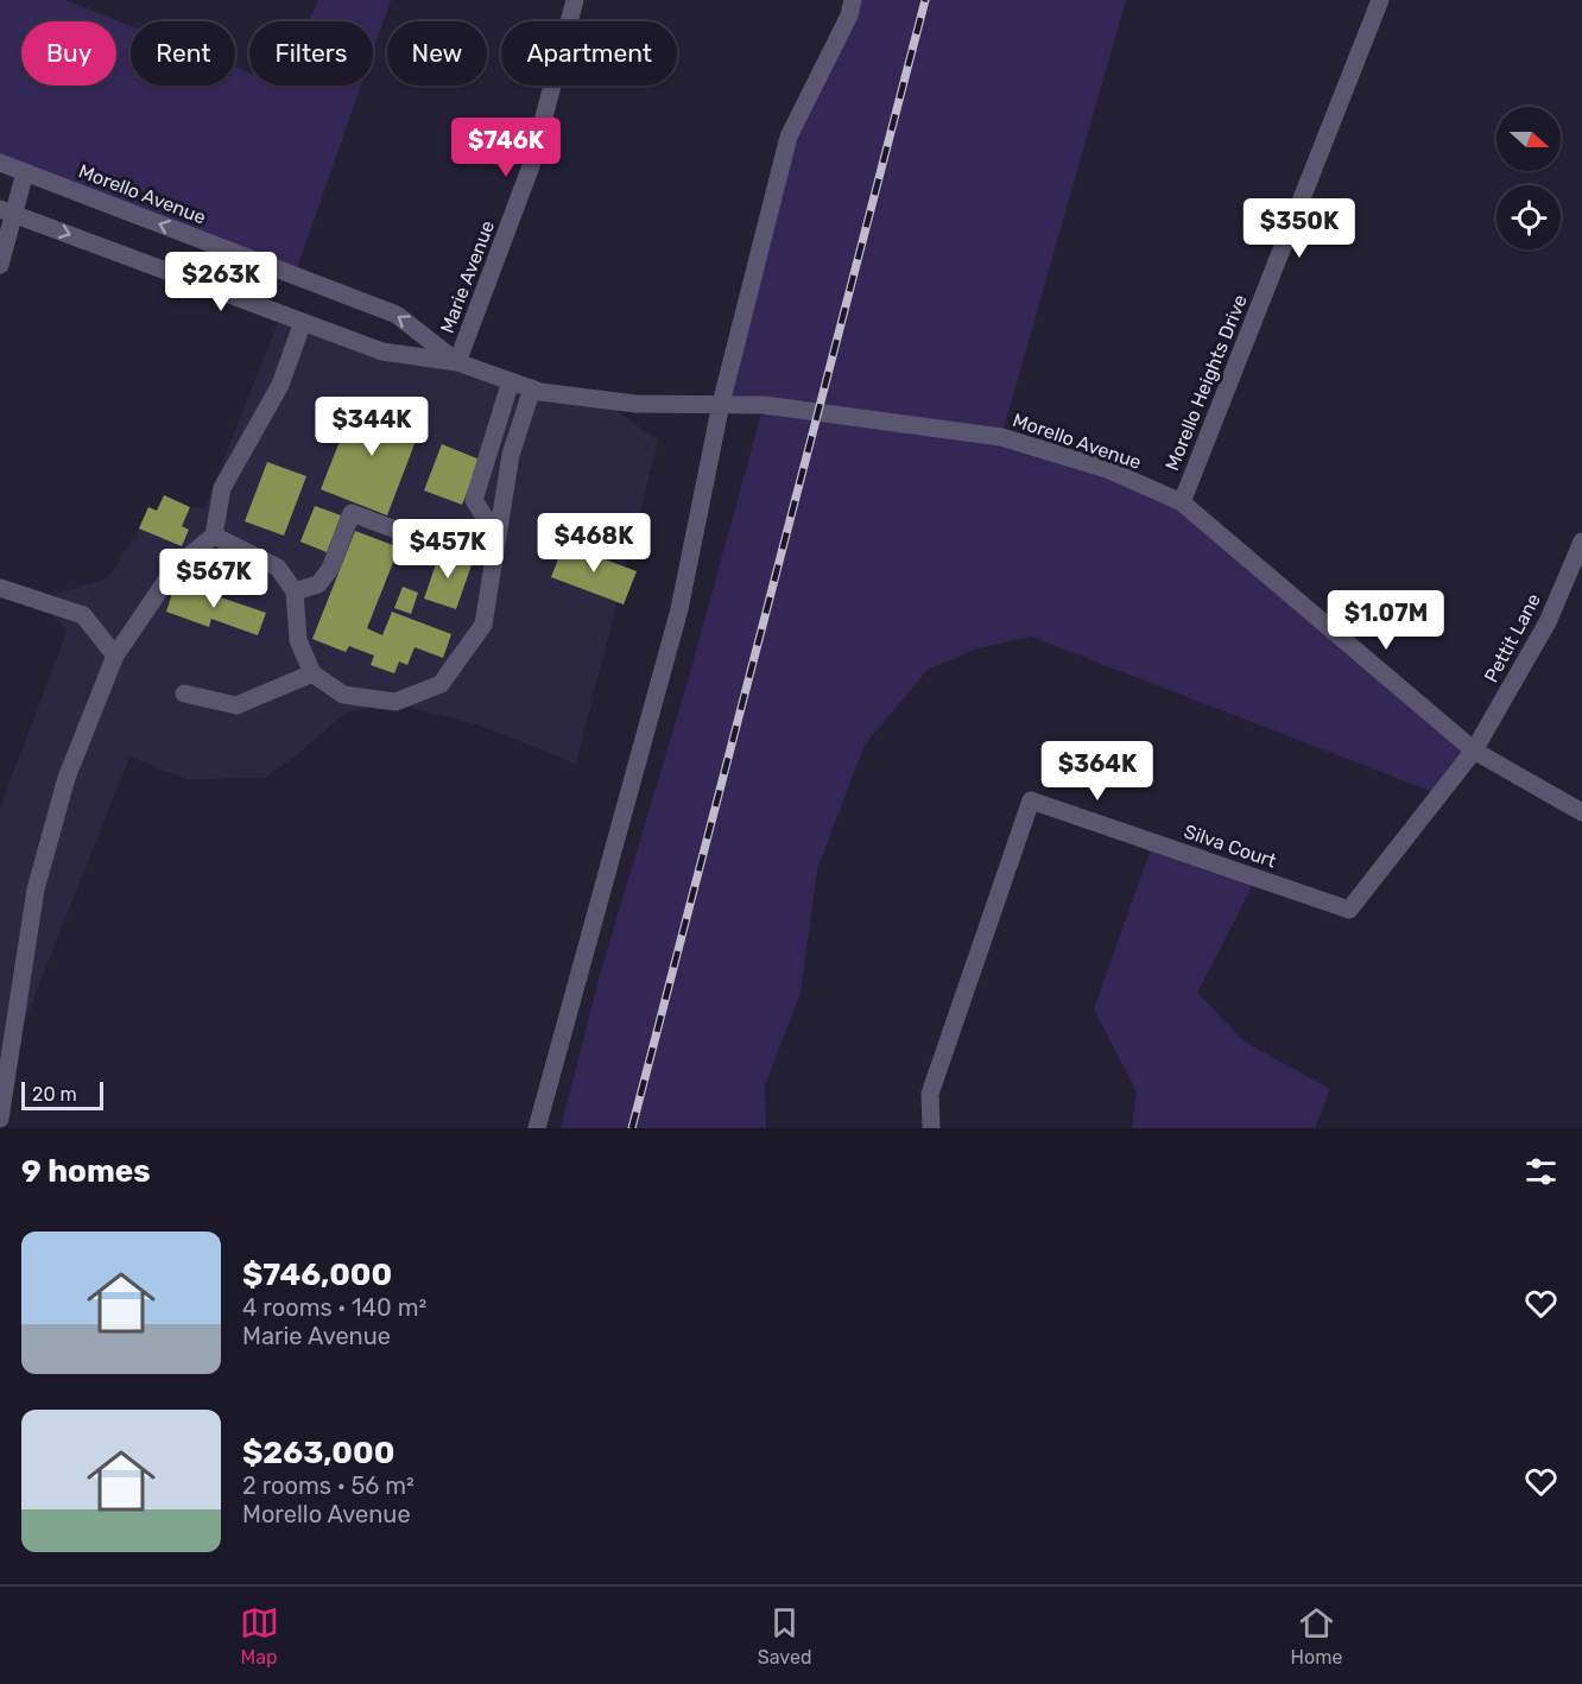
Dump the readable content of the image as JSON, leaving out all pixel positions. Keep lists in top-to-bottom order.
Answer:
{
  "streets": {
    "street": [
      "Morello Avenue",
      "Marie Avenue",
      "Morello Heights Drive",
      "Pettit Lane",
      "Silva Court"
    ]
  },
  "crossings": [
    ["Morello Avenue", "Marie Avenue"],
    ["Morello Avenue", "Morello Heights Drive"],
    ["Morello Avenue", "Pettit Lane"],
    ["Morello Avenue", "Silva Court"],
    ["Pettit Lane", "Silva Court"]
  ],
  "scale_bar": "20 m",
  "north": "right",
  "page": {
    "chip": [
      "Buy",
      "Rent",
      "Filters",
      "New",
      "Apartment"
    ],
    "price": [
      "$746K",
      "$350K",
      "$263K",
      "$344K",
      "$468K",
      "$457K",
      "$567K",
      "$1.07M",
      "$364K"
    ],
    "scale": "20 m",
    "heading": "9 homes",
    "list": [
      {
        "name": "$746,000",
        "note": "4 rooms · 140 m² · Marie Avenue"
      },
      {
        "name": "$263,000",
        "note": "2 rooms · 56 m² · Morello Avenue"
      }
    ],
    "tabs": ["Map", "Saved", "Home"]
  }
}
